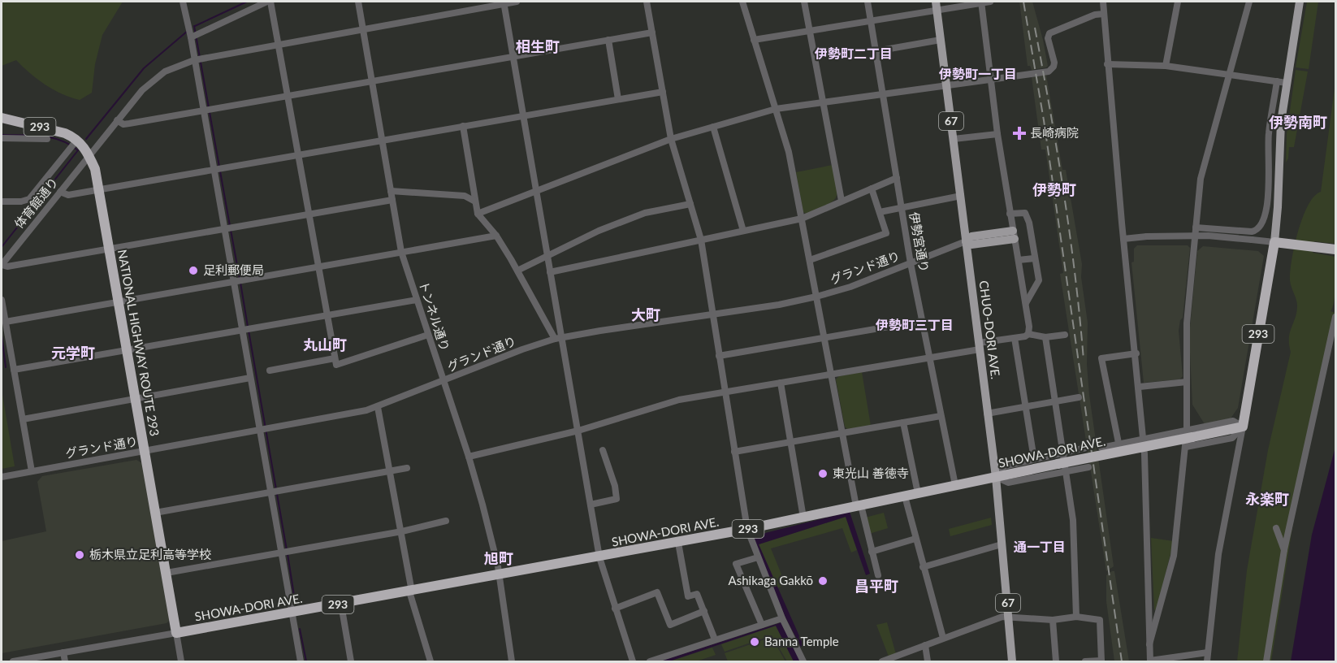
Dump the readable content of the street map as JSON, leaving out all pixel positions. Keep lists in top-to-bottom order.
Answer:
{
  "streets": {
    "highway": ["293", "NATIONAL HIGHWAY ROUTE 293", "SHOWA-DORI AVE."],
    "main road": ["67", "CHUO-DORI AVE."],
    "street": [
      "体育館通り",
      "伊勢宮通り",
      "グランド通り",
      "トンネル通り"
    ]
  },
  "crossings": [
    ["293", "NATIONAL HIGHWAY ROUTE 293"],
    ["293", "SHOWA-DORI AVE."],
    ["体育館通り", "トンネル通り"],
    ["体育館通り", "NATIONAL HIGHWAY ROUTE 293"],
    ["伊勢宮通り", "グランド通り"],
    ["伊勢宮通り", "SHOWA-DORI AVE."],
    ["グランド通り", "トンネル通り"],
    ["グランド通り", "CHUO-DORI AVE."],
    ["グランド通り", "NATIONAL HIGHWAY ROUTE 293"],
    ["トンネル通り", "SHOWA-DORI AVE."],
    ["CHUO-DORI AVE.", "SHOWA-DORI AVE."],
    ["NATIONAL HIGHWAY ROUTE 293", "SHOWA-DORI AVE."]
  ],
  "districts": [
    "相生町",
    "伊勢町二丁目",
    "伊勢町一丁目",
    "伊勢南町",
    "伊勢町",
    "大町",
    "伊勢町三丁目",
    "丸山町",
    "元学町",
    "永楽町",
    "通一丁目",
    "旭町",
    "昌平町"
  ],
  "places": {
    "health": ["長崎病院"],
    "other": [
      "足利郵便局",
      "東光山 善徳寺",
      "栃木県立足利高等学校",
      "Ashikaga Gakkō",
      "Banna Temple"
    ]
  }
}
